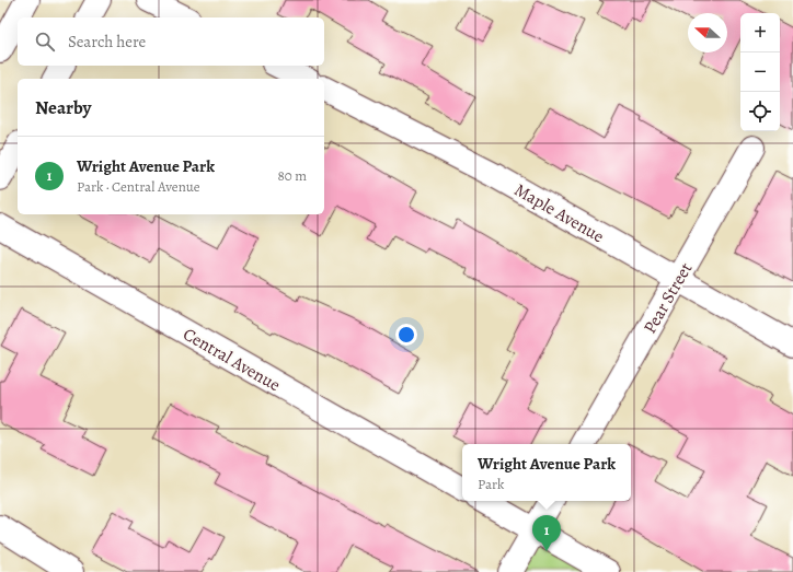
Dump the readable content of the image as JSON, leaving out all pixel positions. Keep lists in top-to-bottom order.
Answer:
{
  "streets": {
    "street": ["Maple Avenue", "Pear Street", "Central Avenue"]
  },
  "crossings": [
    ["Maple Avenue", "Pear Street"]
  ],
  "north": "left",
  "page": {
    "map_buttons": ["+", "−"],
    "search": "Search here",
    "heading": "Nearby",
    "list": [
      {
        "mark": "1",
        "name": "Wright Avenue Park",
        "note": "Park · Central Avenue",
        "value": "80 m"
      }
    ],
    "popup": ["Wright Avenue Park", "Park"],
    "pins": "1"
  }
}
